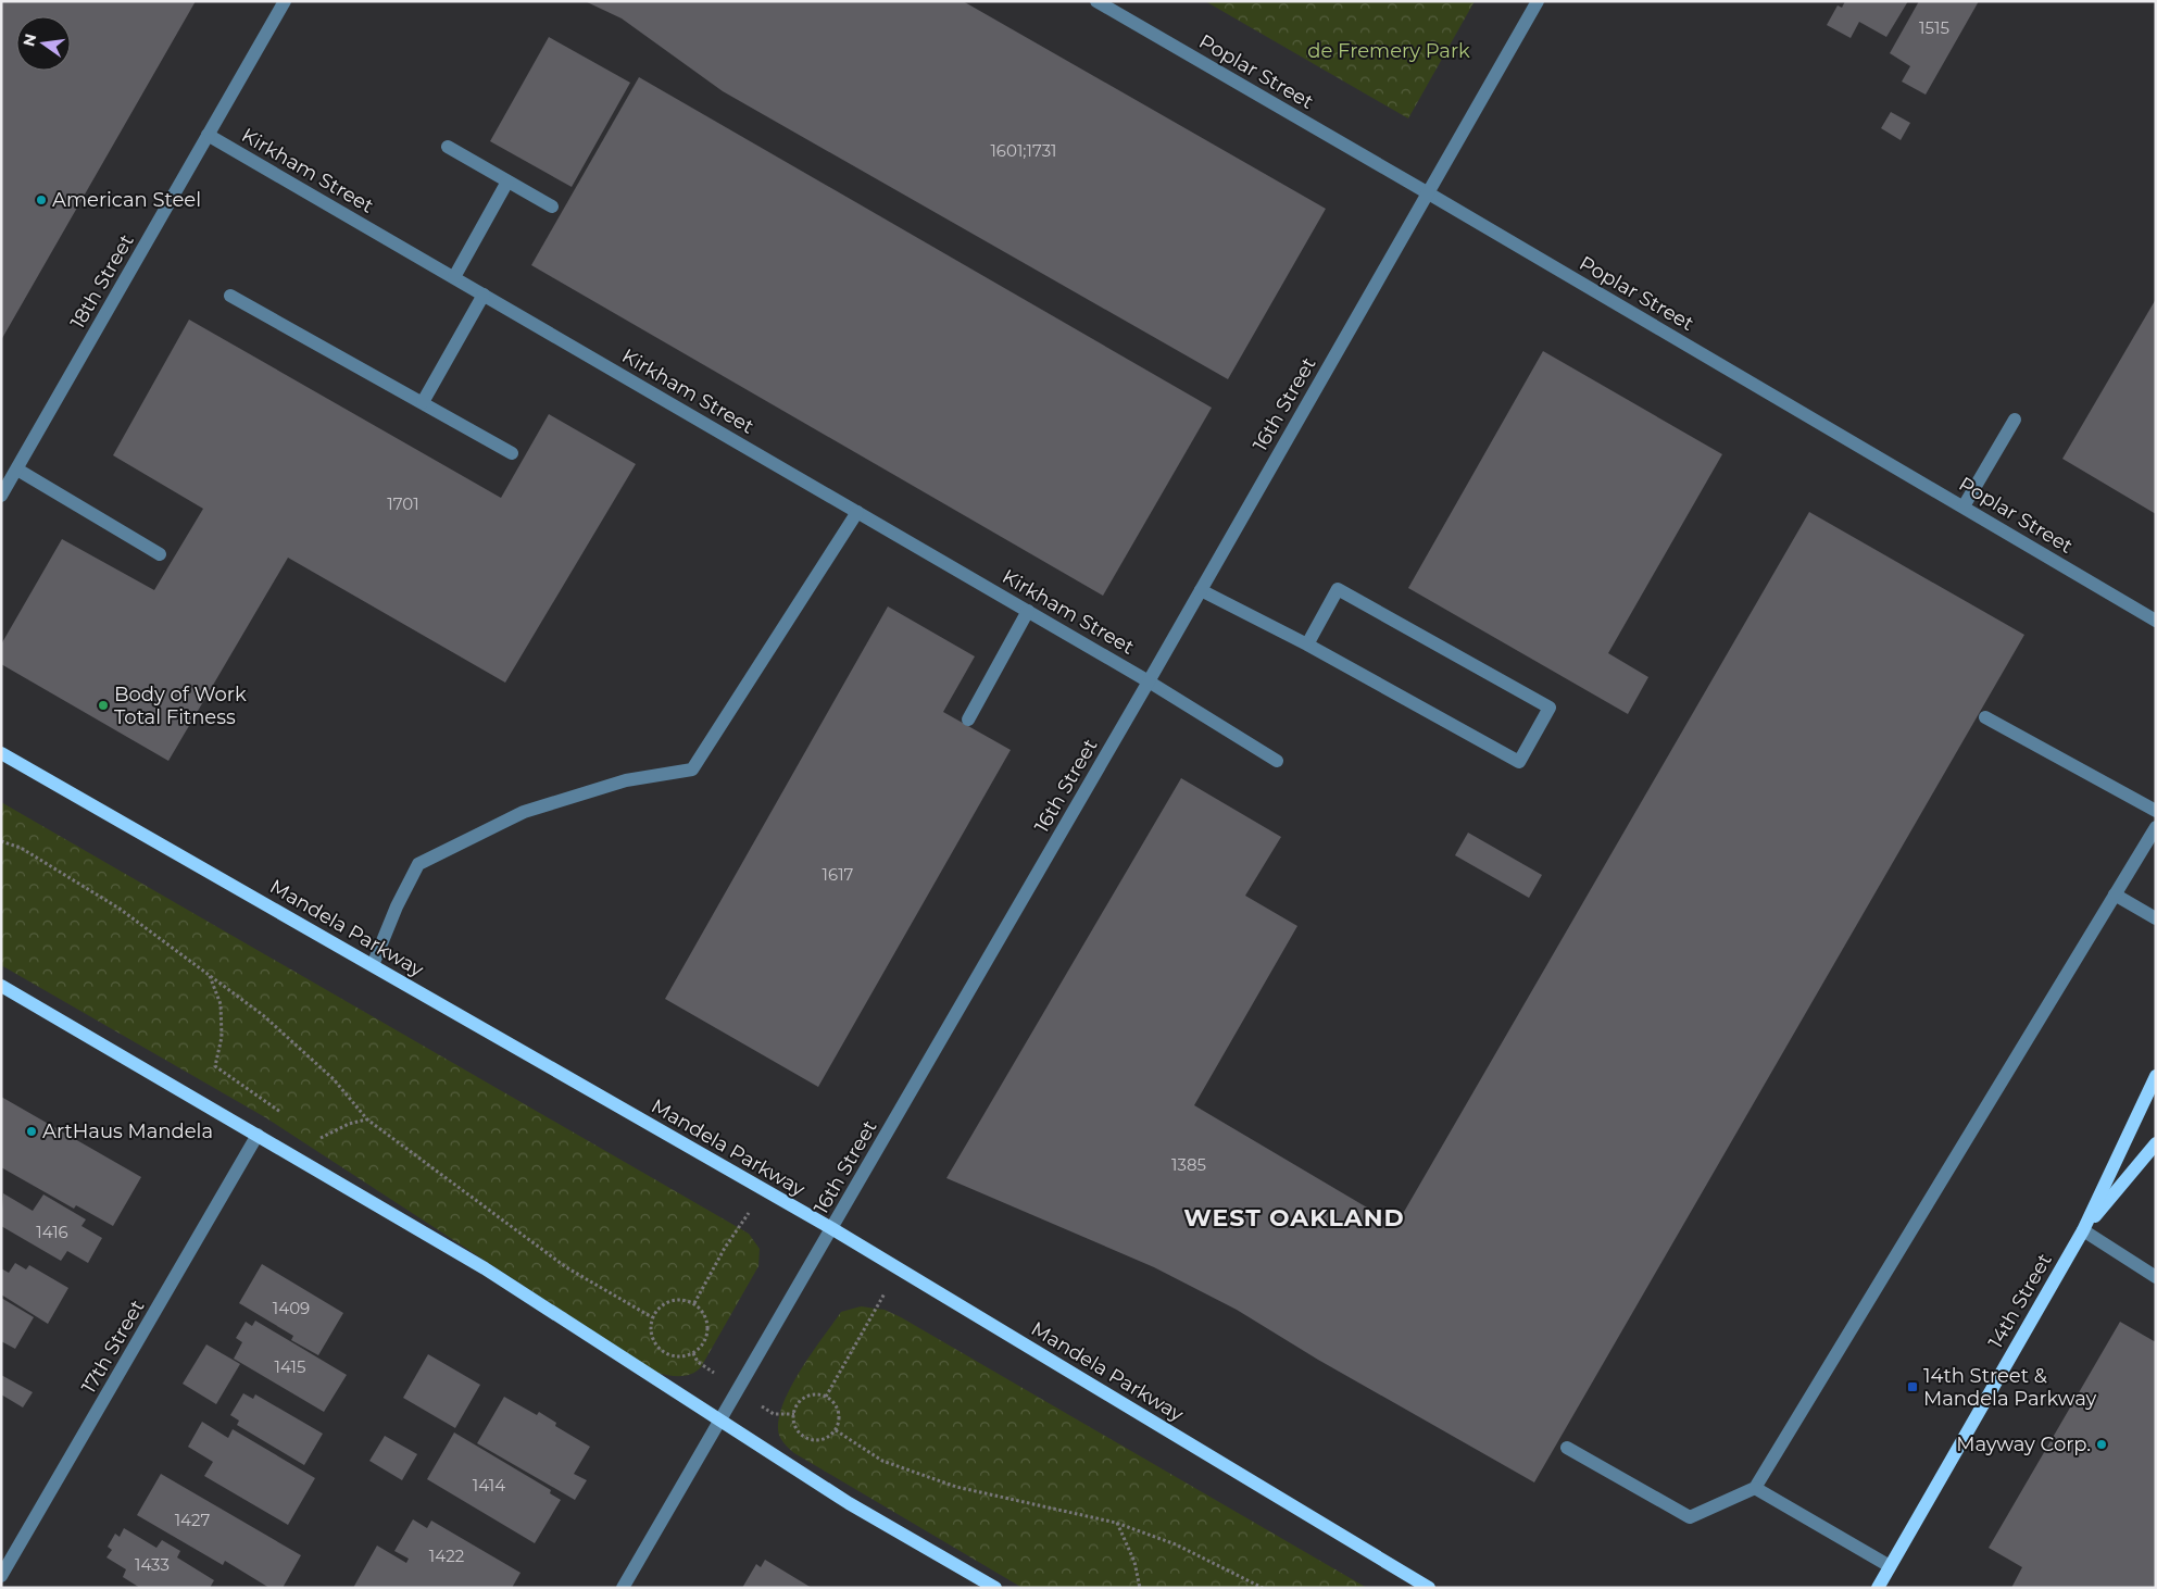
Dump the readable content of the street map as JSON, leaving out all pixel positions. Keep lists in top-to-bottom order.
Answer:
{
  "streets": {
    "main road": ["Mandela Parkway", "14th Street"],
    "street": [
      "Poplar Street",
      "Kirkham Street",
      "18th Street",
      "16th Street",
      "17th Street"
    ]
  },
  "crossings": [
    ["Poplar Street", "16th Street"],
    ["Kirkham Street", "18th Street"],
    ["Kirkham Street", "16th Street"],
    ["16th Street", "Mandela Parkway"]
  ],
  "districts": ["WEST OAKLAND"],
  "parks": ["de Fremery Park"],
  "places": {
    "other": [
      "American Steel",
      "Body of Work Total Fitness",
      "ArtHaus Mandela",
      "Mayway Corp."
    ],
    "transit": ["14th Street & Mandela Parkway"]
  },
  "house_numbers": [
    "1515",
    "1601;1731",
    "1701",
    "1617",
    "1385",
    "1416",
    "1409",
    "1415",
    "1414",
    "1427",
    "1422",
    "1433"
  ],
  "north": "left"
}
